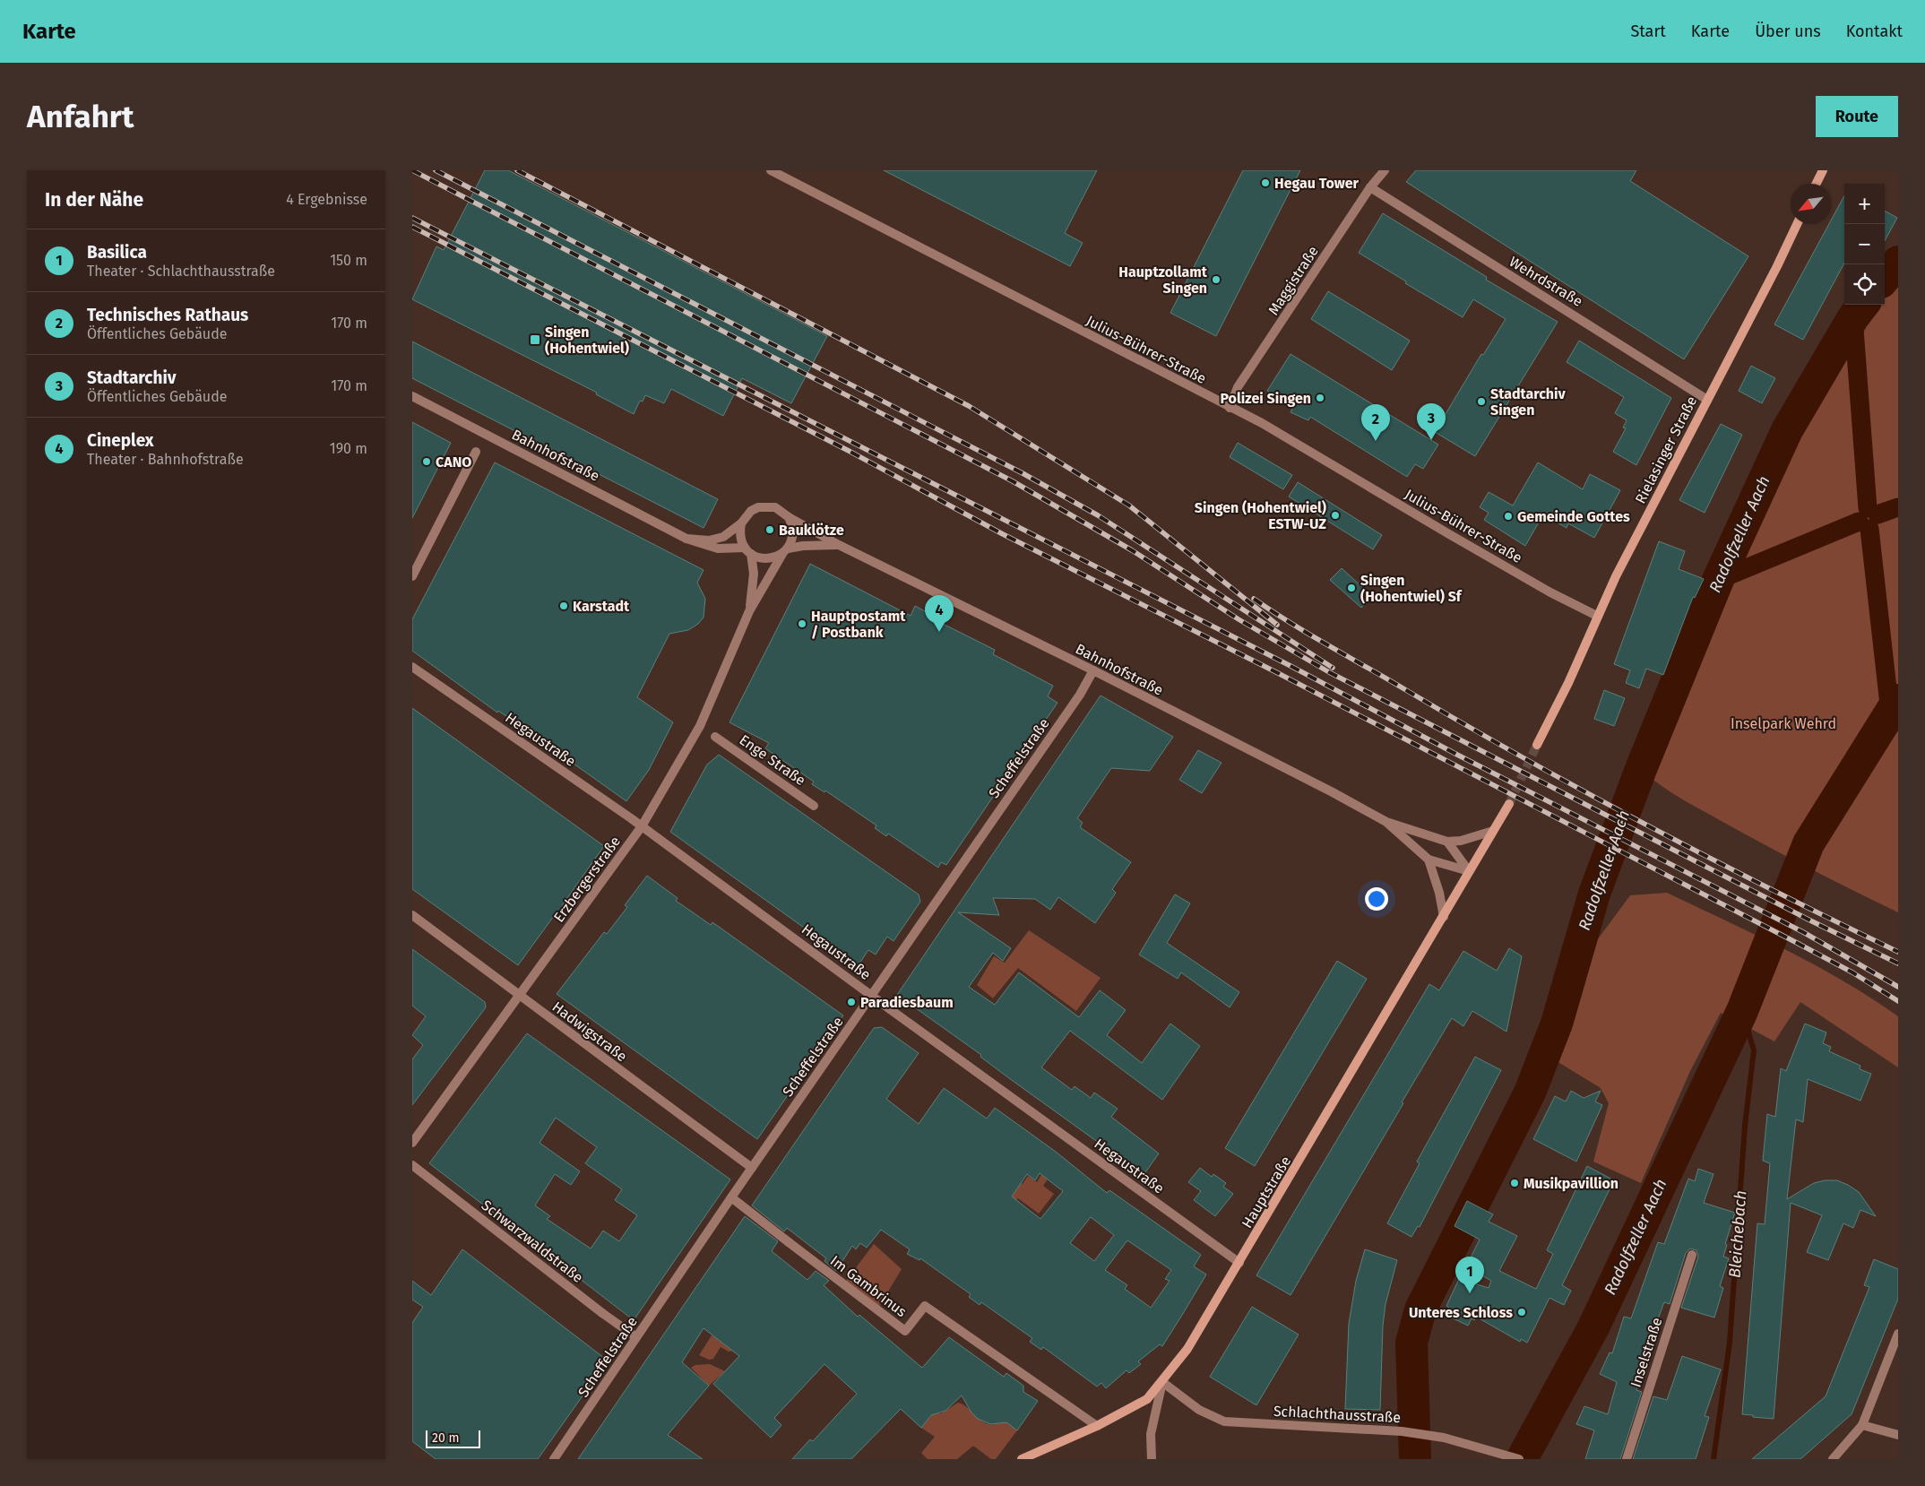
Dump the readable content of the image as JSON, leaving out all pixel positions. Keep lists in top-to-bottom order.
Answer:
{
  "streets": {
    "main road": ["Rielasinger Straße", "Hauptstraße"],
    "street": [
      "Maggistraße",
      "Wehrdstraße",
      "Julius-Bührer-Straße",
      "Bahnhofstraße",
      "Hegaustraße",
      "Scheffelstraße",
      "Enge Straße",
      "Erzbergerstraße",
      "Hadwigstraße",
      "Schwarzwaldstraße",
      "Im Gambrinus",
      "Inselstraße",
      "Schlachthausstraße"
    ]
  },
  "crossings": [
    ["Maggistraße", "Wehrdstraße"],
    ["Maggistraße", "Julius-Bührer-Straße"],
    ["Wehrdstraße", "Rielasinger Straße"],
    ["Julius-Bührer-Straße", "Rielasinger Straße"],
    ["Bahnhofstraße", "Scheffelstraße"],
    ["Bahnhofstraße", "Erzbergerstraße"],
    ["Bahnhofstraße", "Hauptstraße"],
    ["Hegaustraße", "Scheffelstraße"],
    ["Hegaustraße", "Erzbergerstraße"],
    ["Hegaustraße", "Hauptstraße"],
    ["Scheffelstraße", "Hadwigstraße"],
    ["Scheffelstraße", "Schwarzwaldstraße"],
    ["Scheffelstraße", "Im Gambrinus"],
    ["Erzbergerstraße", "Hadwigstraße"],
    ["Hauptstraße", "Im Gambrinus"],
    ["Hauptstraße", "Schlachthausstraße"]
  ],
  "water": ["Radolfzeller Aach", "Bleichebach"],
  "parks": ["Inselpark Wehrd"],
  "places": {
    "other": [
      "Hegau Tower",
      "Hauptzollamt Singen",
      "Polizei Singen",
      "Stadtarchiv Singen",
      "CANO",
      "Singen (Hohentwiel) ESTW-UZ",
      "Gemeinde Gottes",
      "Bauklötze",
      "Singen (Hohentwiel) Sf",
      "Karstadt",
      "Hauptpostamt / Postbank",
      "Paradiesbaum",
      "Musikpavillion",
      "Unteres Schloss"
    ],
    "transit": ["Singen (Hohentwiel)"]
  },
  "scale_bar": "20 m",
  "north": "bottom left",
  "page": {
    "header": "Karte",
    "nav": [
      "Start",
      "Karte",
      "Über uns",
      "Kontakt"
    ],
    "buttons": "Route",
    "title": "Anfahrt",
    "heading": ["In der Nähe", "4 Ergebnisse"],
    "map_buttons": ["+", "−"],
    "list": [
      {
        "mark": "1",
        "name": "Basilica",
        "note": "Theater · Schlachthausstraße",
        "value": "150 m"
      },
      {
        "mark": "2",
        "name": "Technisches Rathaus",
        "note": "Öffentliches Gebäude",
        "value": "170 m"
      },
      {
        "mark": "3",
        "name": "Stadtarchiv",
        "note": "Öffentliches Gebäude",
        "value": "170 m"
      },
      {
        "mark": "4",
        "name": "Cineplex",
        "note": "Theater · Bahnhofstraße",
        "value": "190 m"
      }
    ],
    "pins": [
      "3",
      "2",
      "4",
      "1"
    ],
    "scale": "20 m"
  }
}
